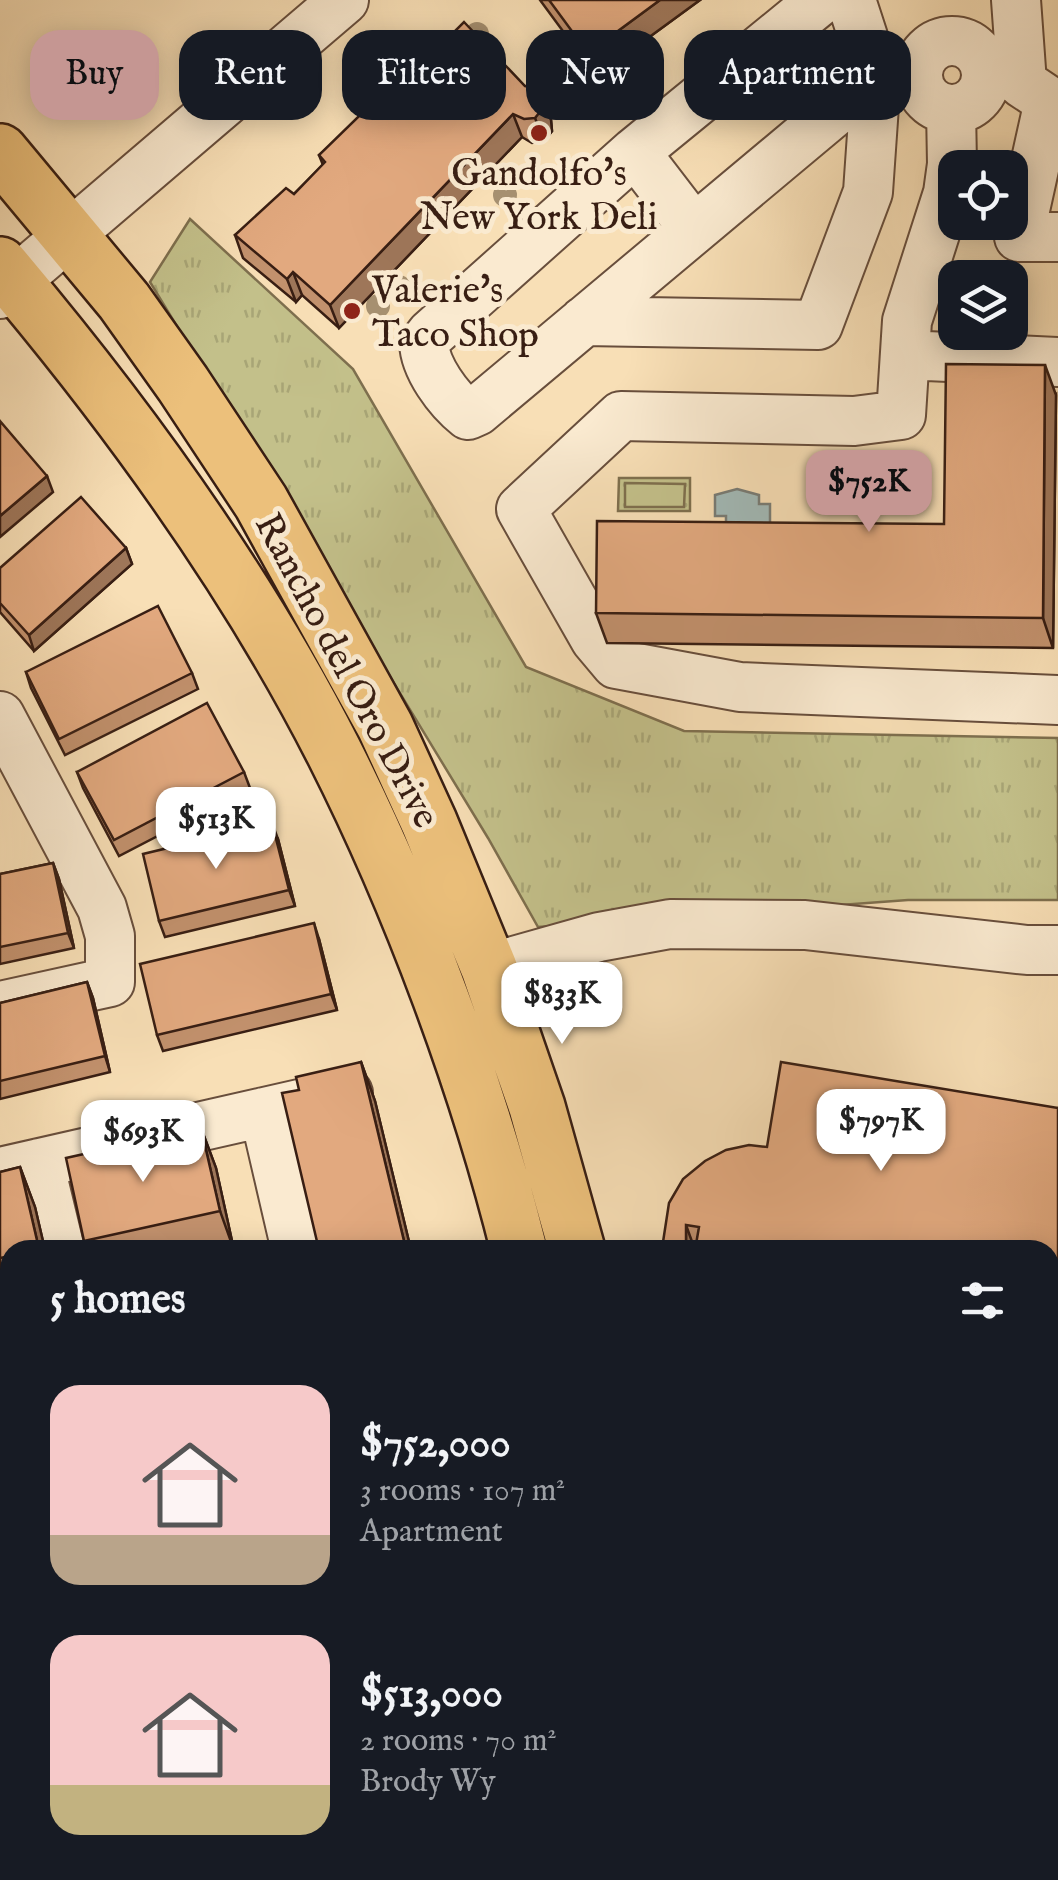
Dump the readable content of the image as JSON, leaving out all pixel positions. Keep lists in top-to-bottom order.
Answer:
{
  "streets": {
    "main road": ["Rancho del Oro Drive"]
  },
  "places": ["Gandolfo's New York Deli", "Valerie's Taco Shop"],
  "page": {
    "chip": [
      "Buy",
      "Rent",
      "Filters",
      "New",
      "Apartment"
    ],
    "price": [
      "$752K",
      "$513K",
      "$833K",
      "$797K",
      "$693K"
    ],
    "heading": "5 homes",
    "list": [
      {
        "name": "$752,000",
        "note": "3 rooms · 107 m² · Apartment"
      },
      {
        "name": "$513,000",
        "note": "2 rooms · 70 m² · Brody Wy"
      }
    ]
  }
}
